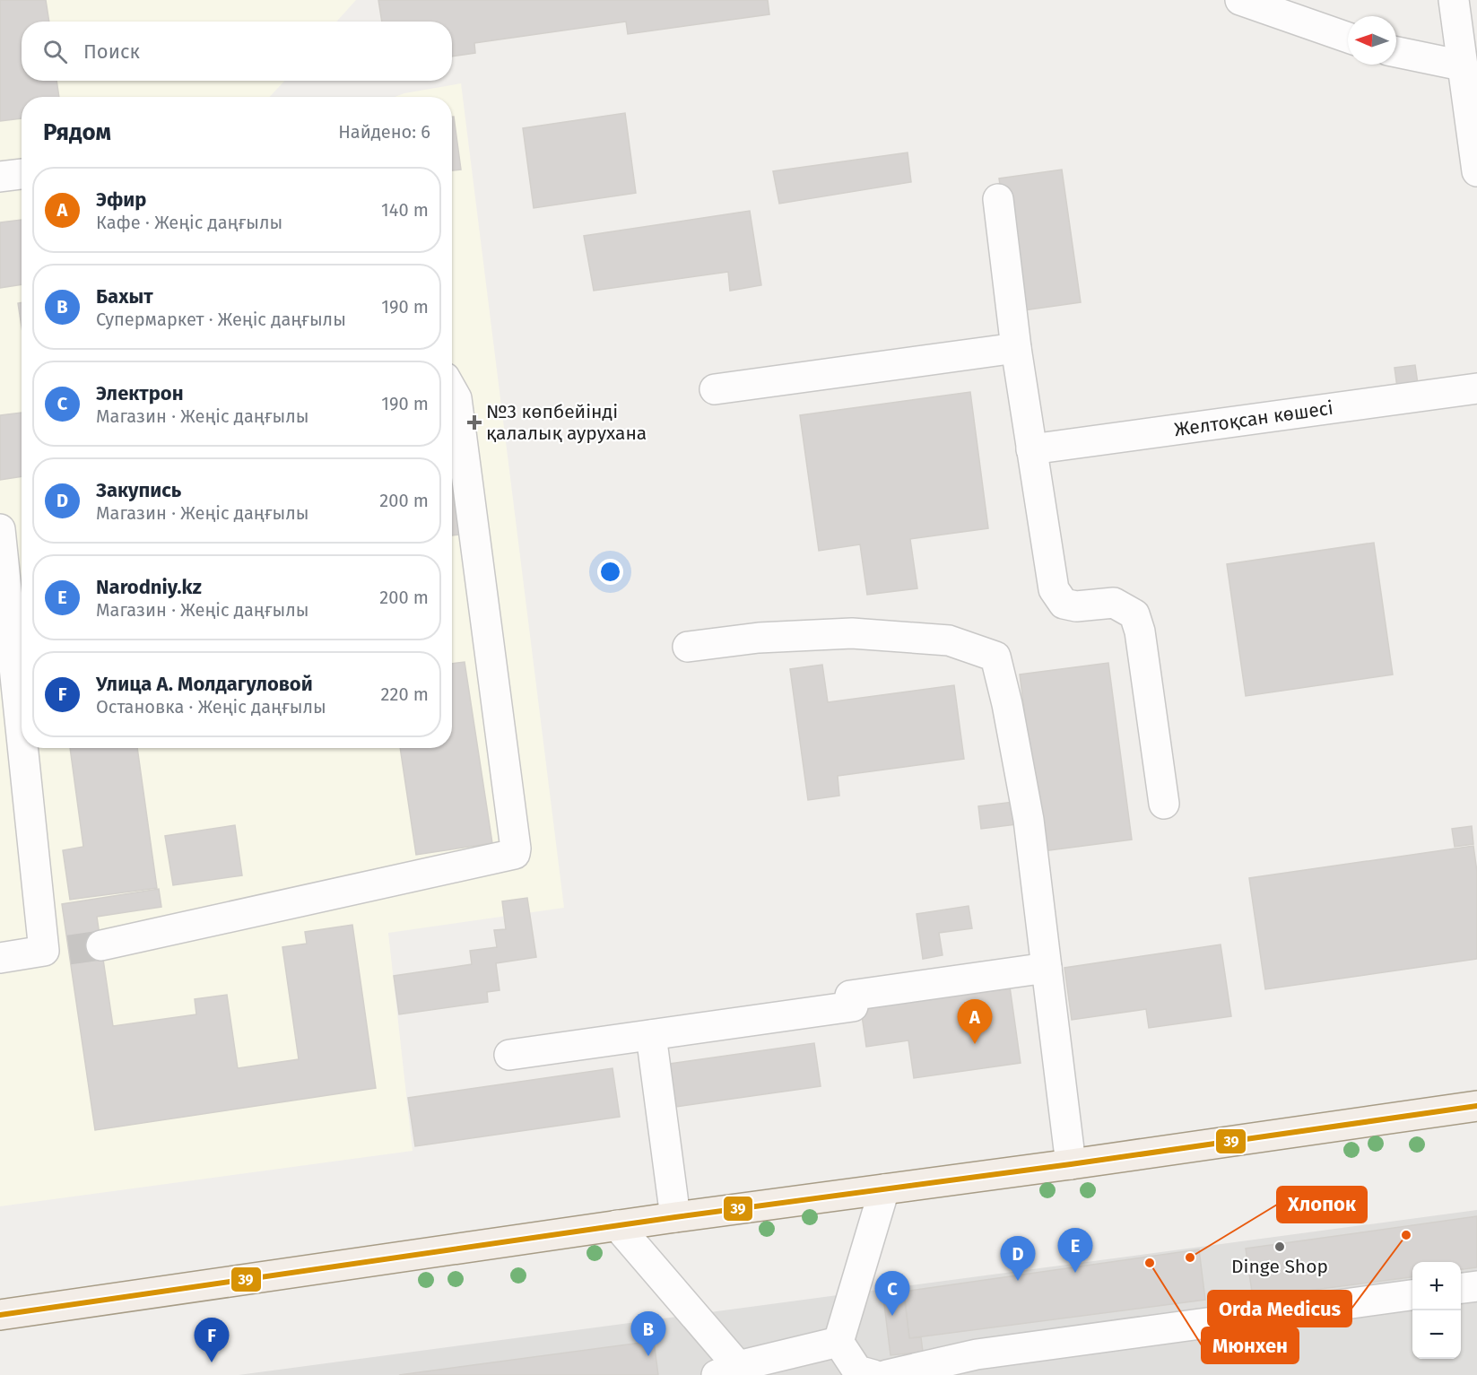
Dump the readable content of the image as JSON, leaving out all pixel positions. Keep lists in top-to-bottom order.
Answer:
{
  "streets": {
    "street": ["Желтоқсан көшесі"]
  },
  "places": {
    "health": ["№3 көпбейінді қалалық аурухана"],
    "other": [
      "Orda Medicus",
      "Dinge Shop",
      "Хлопок",
      "Мюнхен"
    ]
  },
  "lines": ["transit line 39"],
  "north": "left",
  "page": {
    "search": "Поиск",
    "heading": ["Рядом", "Найдено: 6"],
    "list": [
      {
        "mark": "A",
        "name": "Эфир",
        "note": "Кафе · Жеңіс даңғылы",
        "value": "140 m"
      },
      {
        "mark": "B",
        "name": "Бахыт",
        "note": "Супермаркет · Жеңіс даңғылы",
        "value": "190 m"
      },
      {
        "mark": "C",
        "name": "Электрон",
        "note": "Магазин · Жеңіс даңғылы",
        "value": "190 m"
      },
      {
        "mark": "D",
        "name": "Закупись",
        "note": "Магазин · Жеңіс даңғылы",
        "value": "200 m"
      },
      {
        "mark": "E",
        "name": "Narodniy.kz",
        "note": "Магазин · Жеңіс даңғылы",
        "value": "200 m"
      },
      {
        "mark": "F",
        "name": "Улица А. Молдагуловой",
        "note": "Остановка · Жеңіс даңғылы",
        "value": "220 m"
      }
    ],
    "pins": [
      "A",
      "E",
      "D",
      "C",
      "B",
      "F"
    ],
    "map_buttons": ["+", "−"]
  }
}
